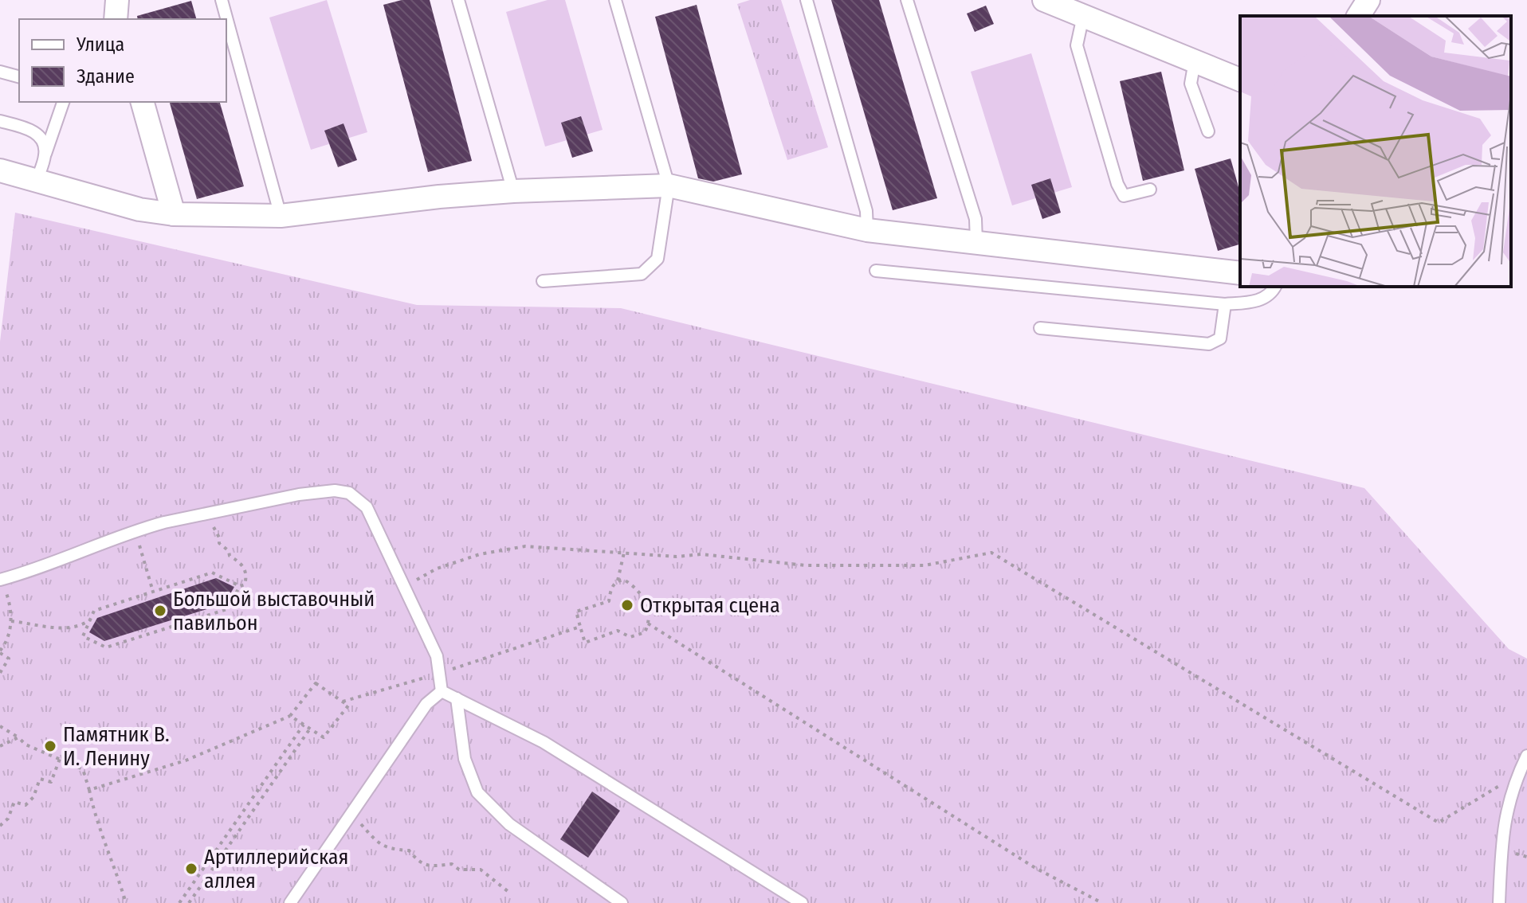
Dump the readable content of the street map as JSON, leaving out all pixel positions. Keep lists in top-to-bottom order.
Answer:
{
  "places": [
    "Открытая сцена",
    "Большой выставочный павильон",
    "Памятник В. И. Ленину",
    "Артиллерийская аллея"
  ],
  "legend": ["Улица", "Здание"]
}
